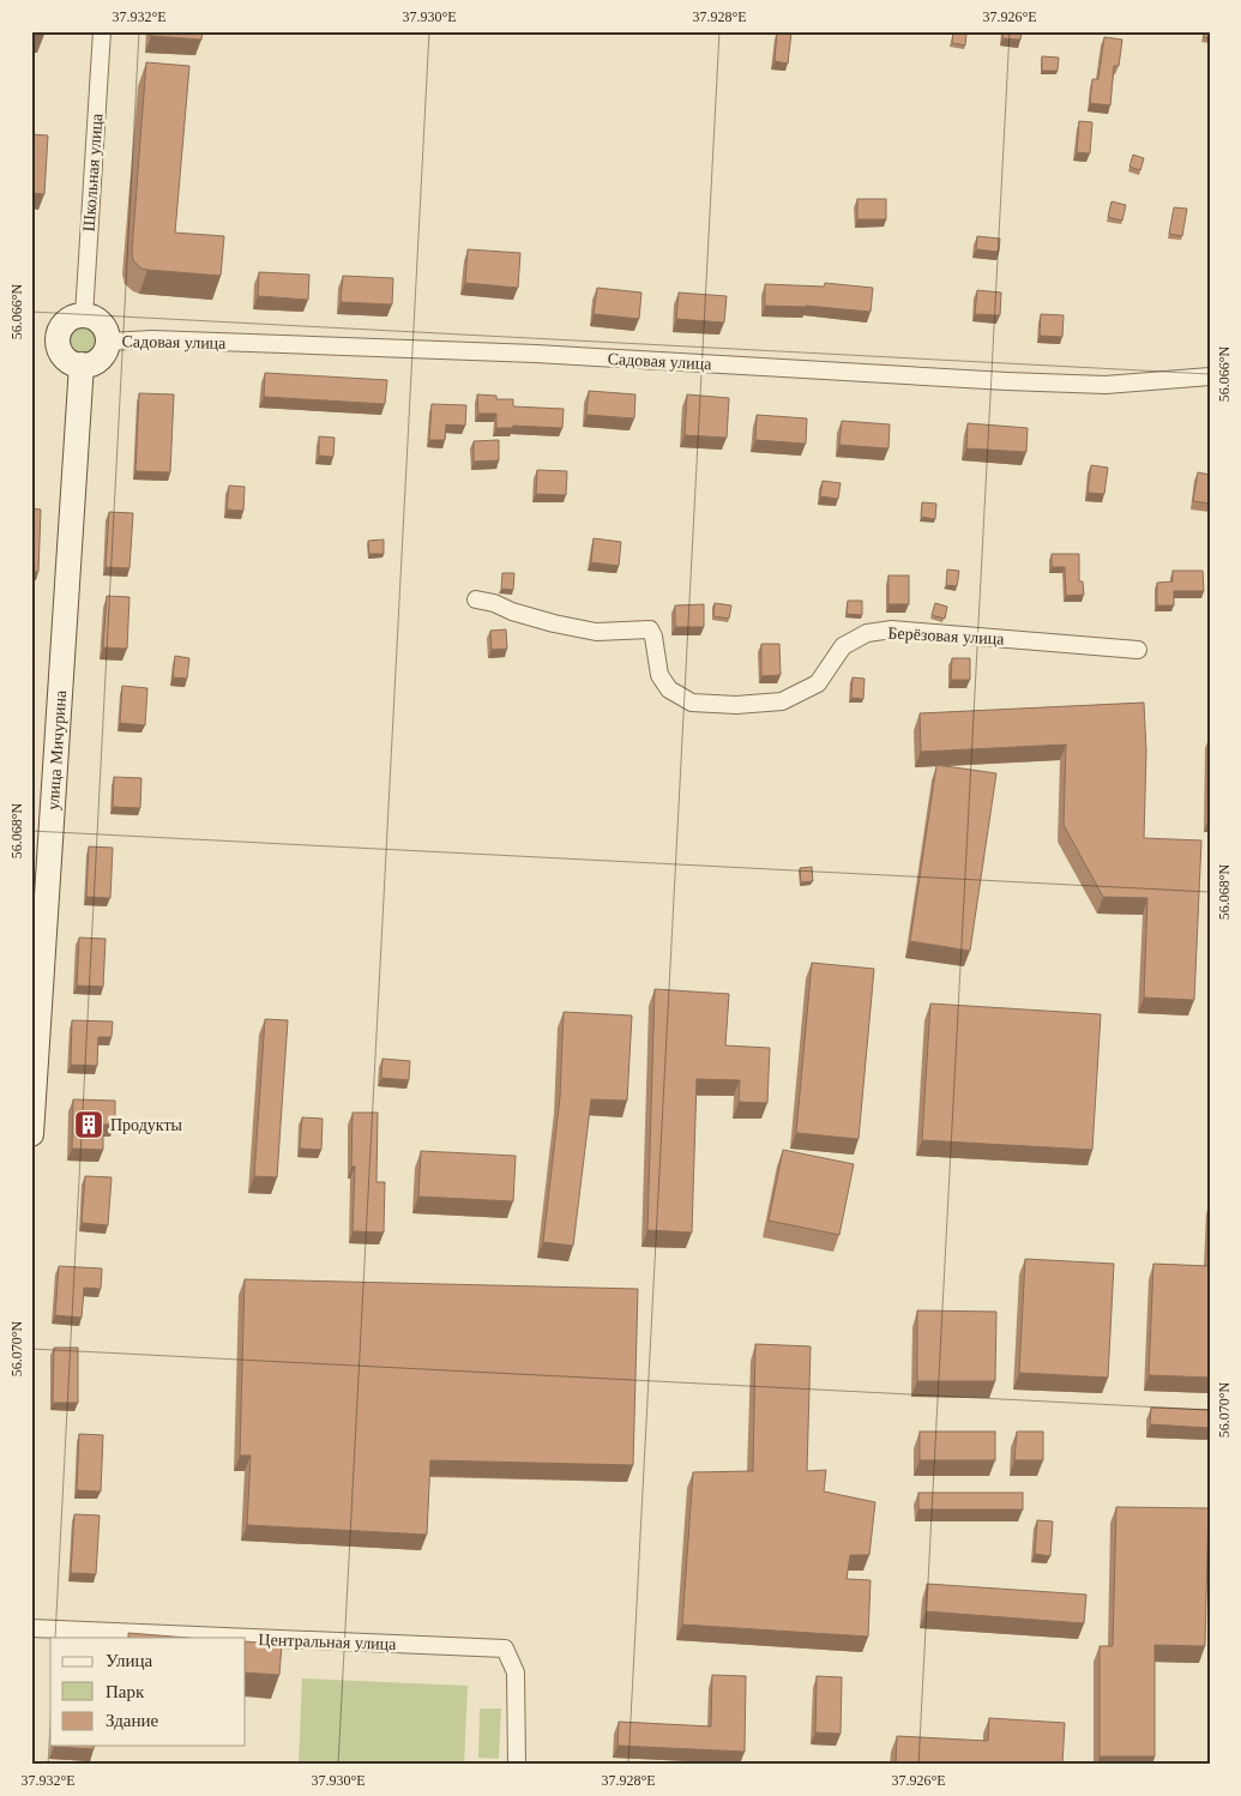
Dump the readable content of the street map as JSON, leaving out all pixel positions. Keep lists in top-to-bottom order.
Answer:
{
  "streets": {
    "street": [
      "Школьная улица",
      "Садовая улица",
      "Берёзовая улица",
      "улица Мичурина",
      "Центральная улица"
    ]
  },
  "crossings": [
    ["Школьная улица", "Садовая улица"],
    ["Школьная улица", "улица Мичурина"],
    ["Садовая улица", "улица Мичурина"]
  ],
  "places": {
    "building": ["Продукты"]
  },
  "legend": ["Улица", "Парк", "Здание"],
  "coordinates": [
    "37.932°E",
    "37.930°E",
    "37.928°E",
    "37.926°E",
    "56.066°N",
    "56.068°N",
    "56.070°N"
  ]
}
